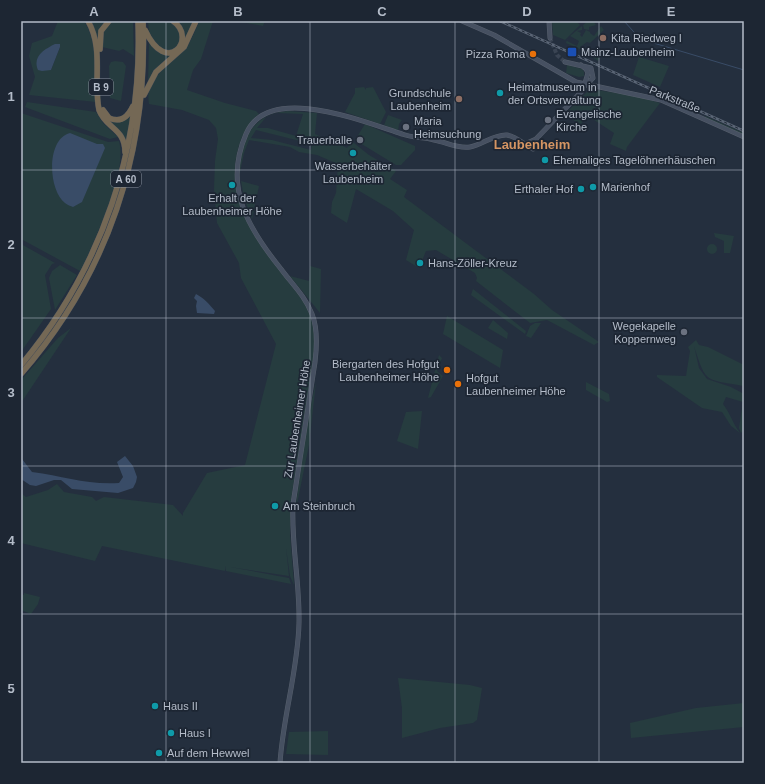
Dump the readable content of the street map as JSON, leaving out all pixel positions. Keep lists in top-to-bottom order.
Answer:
{
  "streets": {
    "highway": ["B 9", "A 60"],
    "street": ["Parkstraße", "Zur Laubenheimer Höhe"]
  },
  "crossings": [
    ["B 9", "A 60"]
  ],
  "districts": ["Laubenheim"],
  "places": {
    "other": [
      "Kita Riedweg I",
      "Pizza Roma",
      "Heimatmuseum in der Ortsverwaltung",
      "Grundschule Laubenheim",
      "Evangelische Kirche",
      "Maria Heimsuchung",
      "Trauerhalle",
      "Wasserbehälter Laubenheim",
      "Ehemaliges Tagelöhnerhäuschen",
      "Erhalt der Laubenheimer Höhe",
      "Marienhof",
      "Erthaler Hof",
      "Hans-Zöller-Kreuz",
      "Wegekapelle Koppernweg",
      "Biergarten des Hofgut Laubenheimer Höhe",
      "Hofgut Laubenheimer Höhe",
      "Am Steinbruch",
      "Haus II",
      "Haus I",
      "Auf dem Hewwel"
    ],
    "transit": ["Mainz-Laubenheim"]
  },
  "grid": {
    "columns": [
      "A",
      "B",
      "C",
      "D",
      "E"
    ],
    "rows": [
      "1",
      "2",
      "3",
      "4",
      "5"
    ]
  }
}
